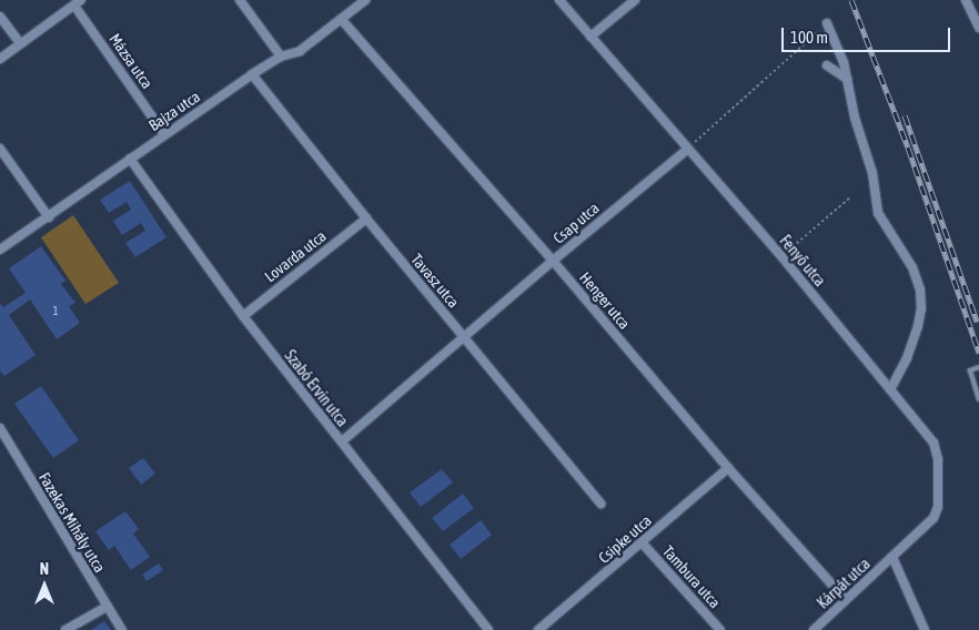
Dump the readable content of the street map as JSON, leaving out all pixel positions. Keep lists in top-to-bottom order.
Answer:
{
  "streets": {
    "street": [
      "Mázsa utca",
      "Bajza utca",
      "Csap utca",
      "Lovarda utca",
      "Fenyő utca",
      "Tavasz utca",
      "Henger utca",
      "Szabó Ervin utca",
      "Fazekas Mihály utca",
      "Csipke utca",
      "Tambura utca",
      "Kárpát utca"
    ]
  },
  "crossings": [
    ["Mázsa utca", "Bajza utca"],
    ["Bajza utca", "Tavasz utca"],
    ["Bajza utca", "Henger utca"],
    ["Bajza utca", "Szabó Ervin utca"],
    ["Csap utca", "Fenyő utca"],
    ["Csap utca", "Tavasz utca"],
    ["Csap utca", "Henger utca"],
    ["Csap utca", "Szabó Ervin utca"],
    ["Lovarda utca", "Tavasz utca"],
    ["Lovarda utca", "Szabó Ervin utca"],
    ["Fenyő utca", "Kárpát utca"],
    ["Henger utca", "Csipke utca"],
    ["Henger utca", "Kárpát utca"],
    ["Csipke utca", "Tambura utca"]
  ],
  "house_numbers": ["1"],
  "scale_bar": "100 m",
  "north": "top"
}
